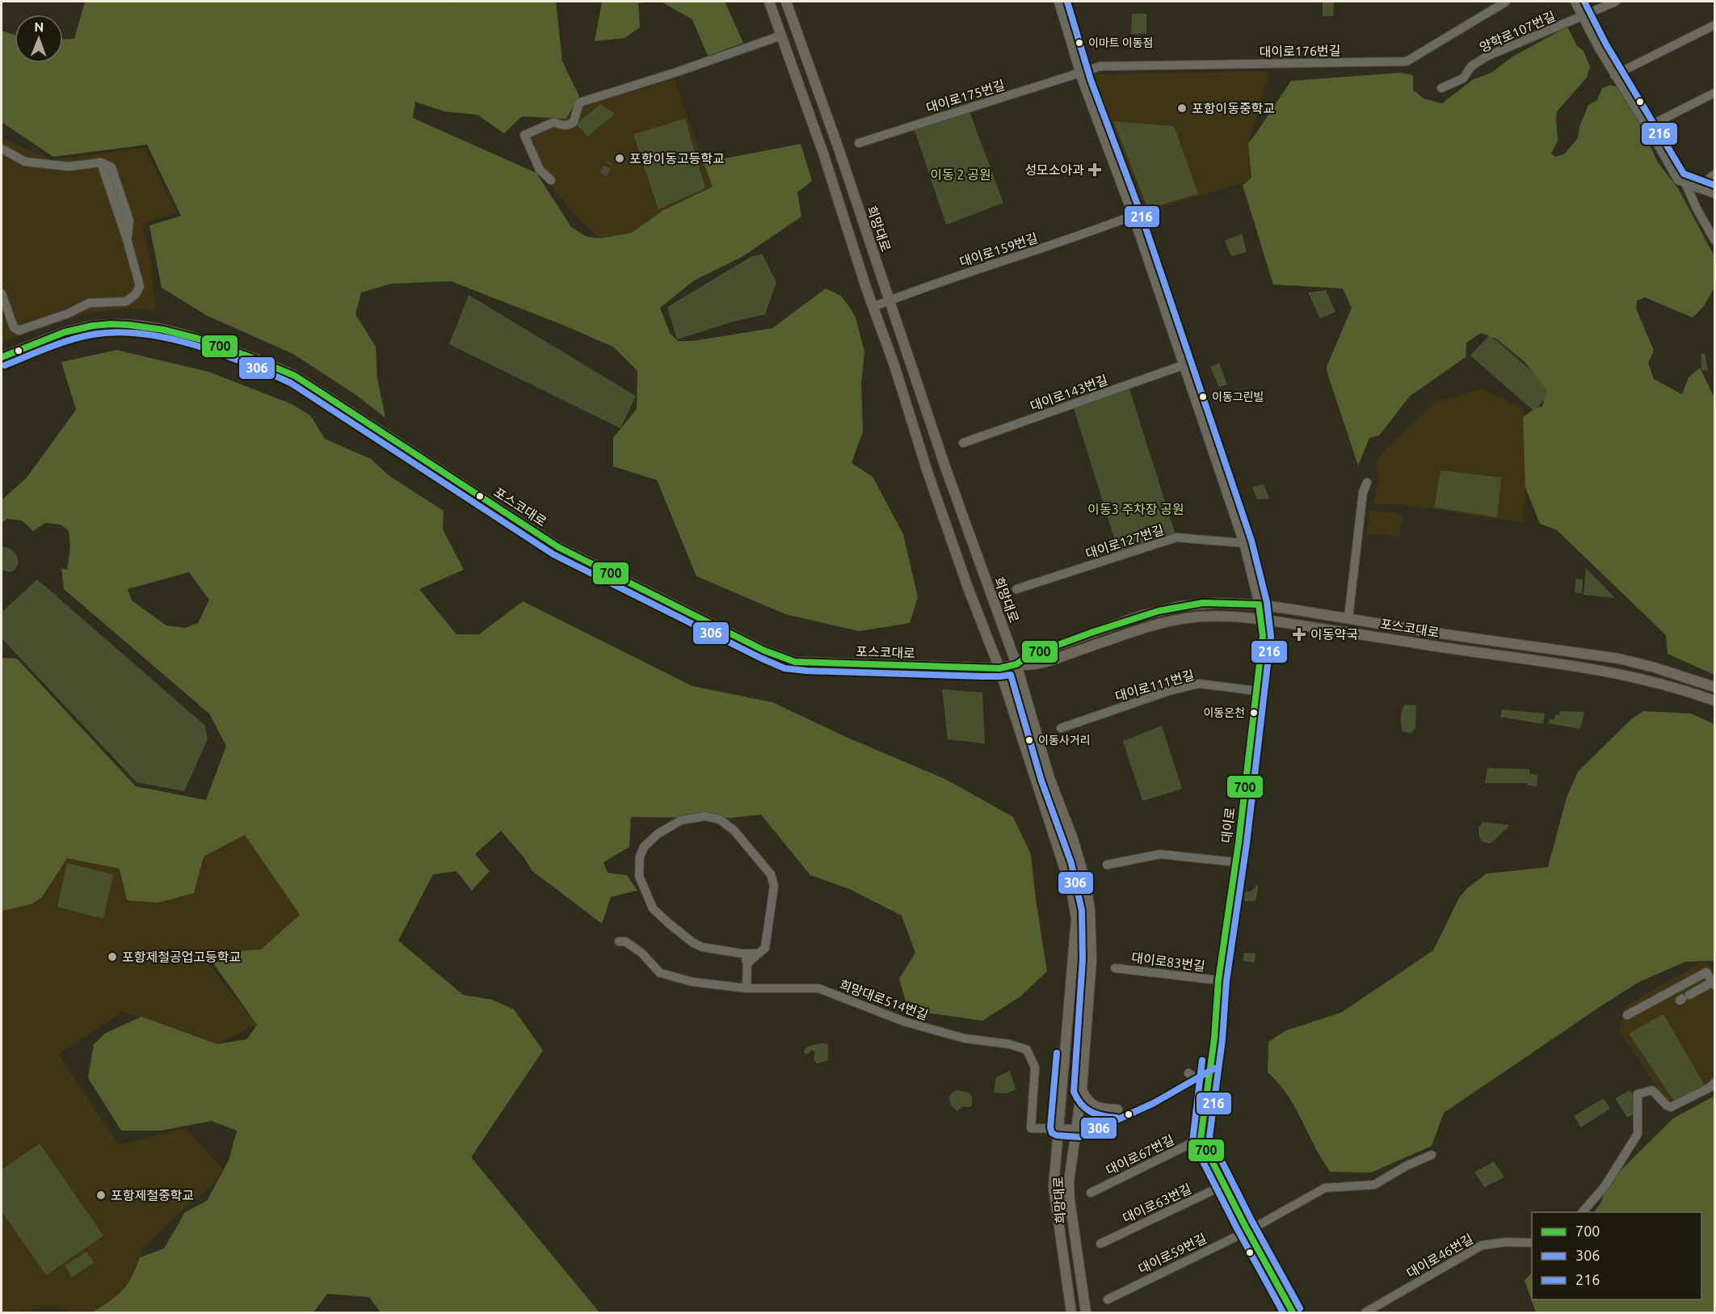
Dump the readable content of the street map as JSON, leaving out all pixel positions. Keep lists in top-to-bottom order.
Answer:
{
  "streets": {
    "main road": ["희망대로", "포스코대로"],
    "street": [
      "양학로107번길",
      "대이로176번길",
      "대이로175번길",
      "대이로159번길",
      "대이로143번길",
      "대이로127번길",
      "대이로111번길",
      "대이로",
      "대이로83번길",
      "희망대로514번길",
      "대이로67번길",
      "대이로63번길",
      "대이로59번길",
      "대이로46번길"
    ]
  },
  "crossings": [
    ["대이로176번길", "대이로175번길"],
    ["대이로176번길", "대이로"],
    ["대이로175번길", "대이로"],
    ["희망대로", "대이로159번길"],
    ["희망대로", "포스코대로"],
    ["희망대로", "희망대로514번길"],
    ["대이로159번길", "대이로"],
    ["대이로143번길", "대이로"],
    ["포스코대로", "대이로"],
    ["대이로127번길", "대이로"],
    ["대이로111번길", "대이로"],
    ["대이로", "대이로83번길"],
    ["대이로", "대이로67번길"]
  ],
  "parks": ["이동 2 공원", "이동3 주차장 공원"],
  "places": {
    "other": [
      "이마트 이동점",
      "포항이동중학교",
      "포항이동고등학교",
      "이동그린빌",
      "이동온천",
      "이동사거리",
      "포항제철공업고등학교",
      "포항제철중학교"
    ],
    "health": ["성모소아과", "이동약국"]
  },
  "lines": ["transit line 216", "transit line 700", "transit line 306"],
  "legend": ["700", "306", "216"],
  "north": "top"
}
